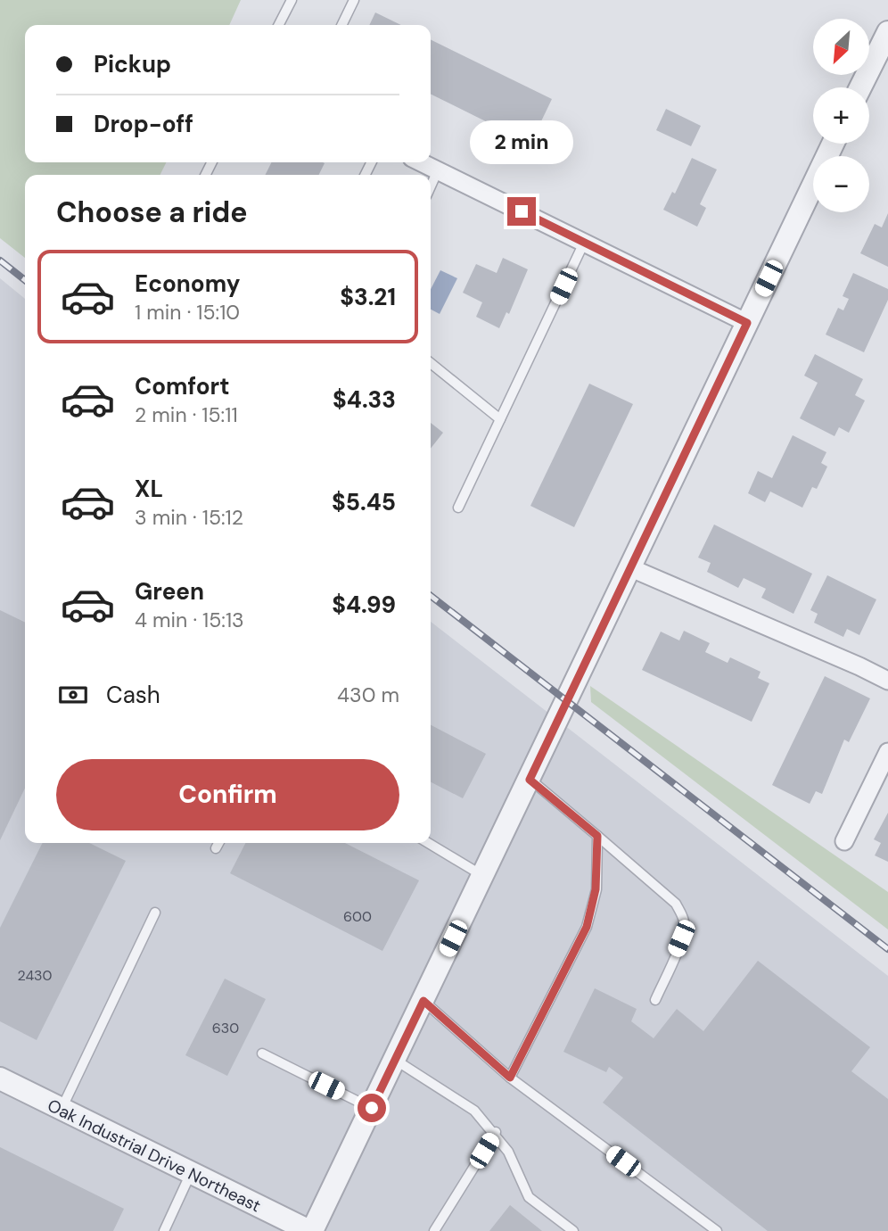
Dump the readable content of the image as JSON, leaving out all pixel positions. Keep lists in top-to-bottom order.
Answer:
{
  "streets": {
    "street": ["Oak Industrial Drive Northeast"]
  },
  "house_numbers": ["600", "2430", "630"],
  "north": "bottom left",
  "page": {
    "map_buttons": ["+", "−"],
    "banner": ["Pickup", "Drop-off"],
    "bubble": "2 min",
    "heading": "Choose a ride",
    "list": [
      {
        "name": "Economy",
        "note": "1 min · 15:10",
        "value": "$3.21"
      },
      {
        "name": "Comfort",
        "note": "2 min · 15:11",
        "value": "$4.33"
      },
      {
        "name": "XL",
        "note": "3 min · 15:12",
        "value": "$5.45"
      },
      {
        "name": "Green",
        "note": "4 min · 15:13",
        "value": "$4.99"
      }
    ],
    "pay": ["Cash", "430 m"],
    "buttons": "Confirm"
  }
}
